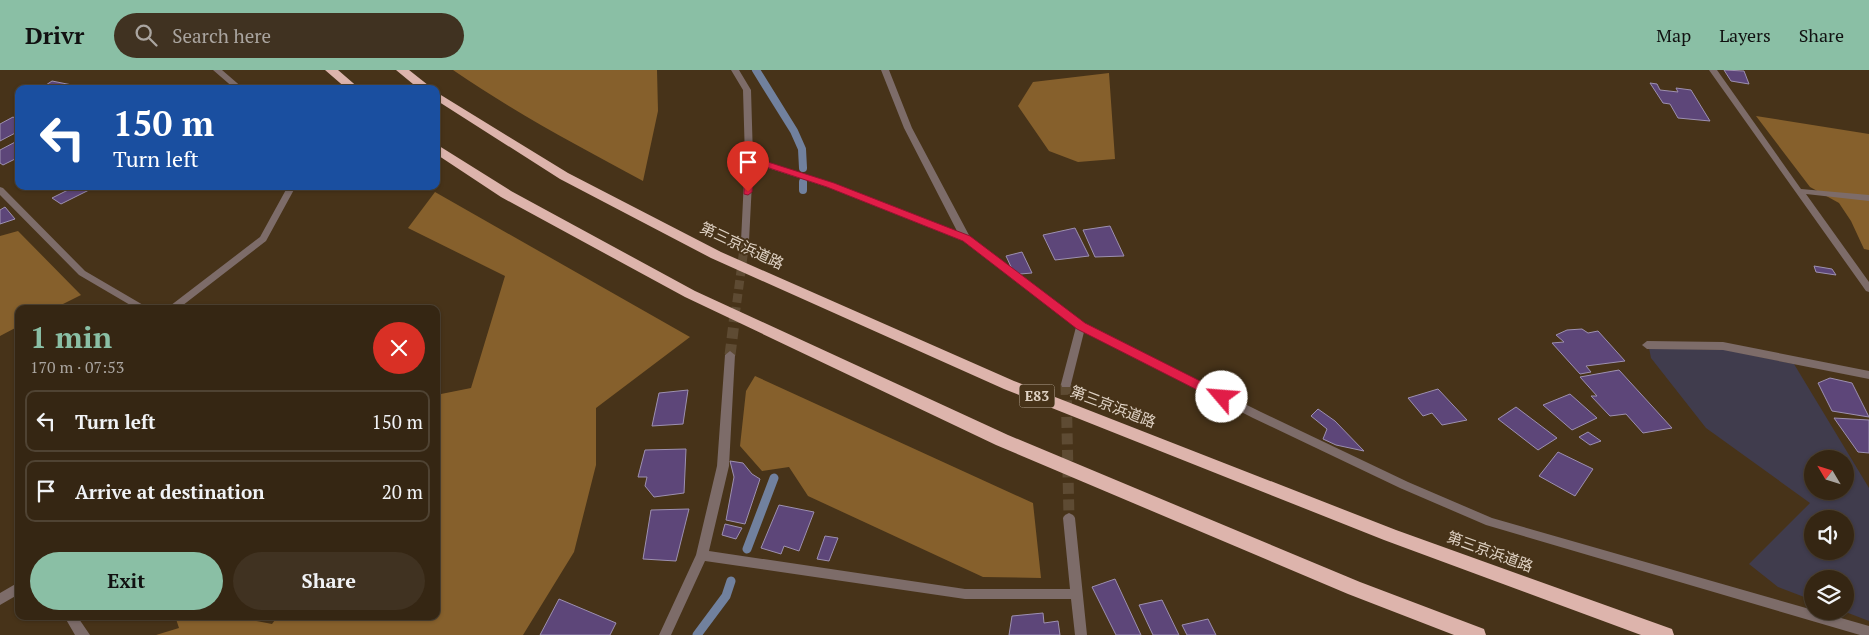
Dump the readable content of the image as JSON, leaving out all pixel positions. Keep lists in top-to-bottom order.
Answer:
{
  "streets": {
    "highway": ["第三京浜道路", "E83"]
  },
  "north": "top left",
  "page": {
    "header": "Drivr",
    "search": "Search here",
    "nav": ["Map", "Layers", "Share"],
    "turn": ["150 m", "Turn left"],
    "heading": ["1 min", "170 m · 07:53"],
    "list": [
      {
        "name": "Turn left",
        "value": "150 m"
      },
      {
        "name": "Arrive at destination",
        "value": "20 m"
      }
    ],
    "buttons": ["Exit", "Share"]
  }
}
